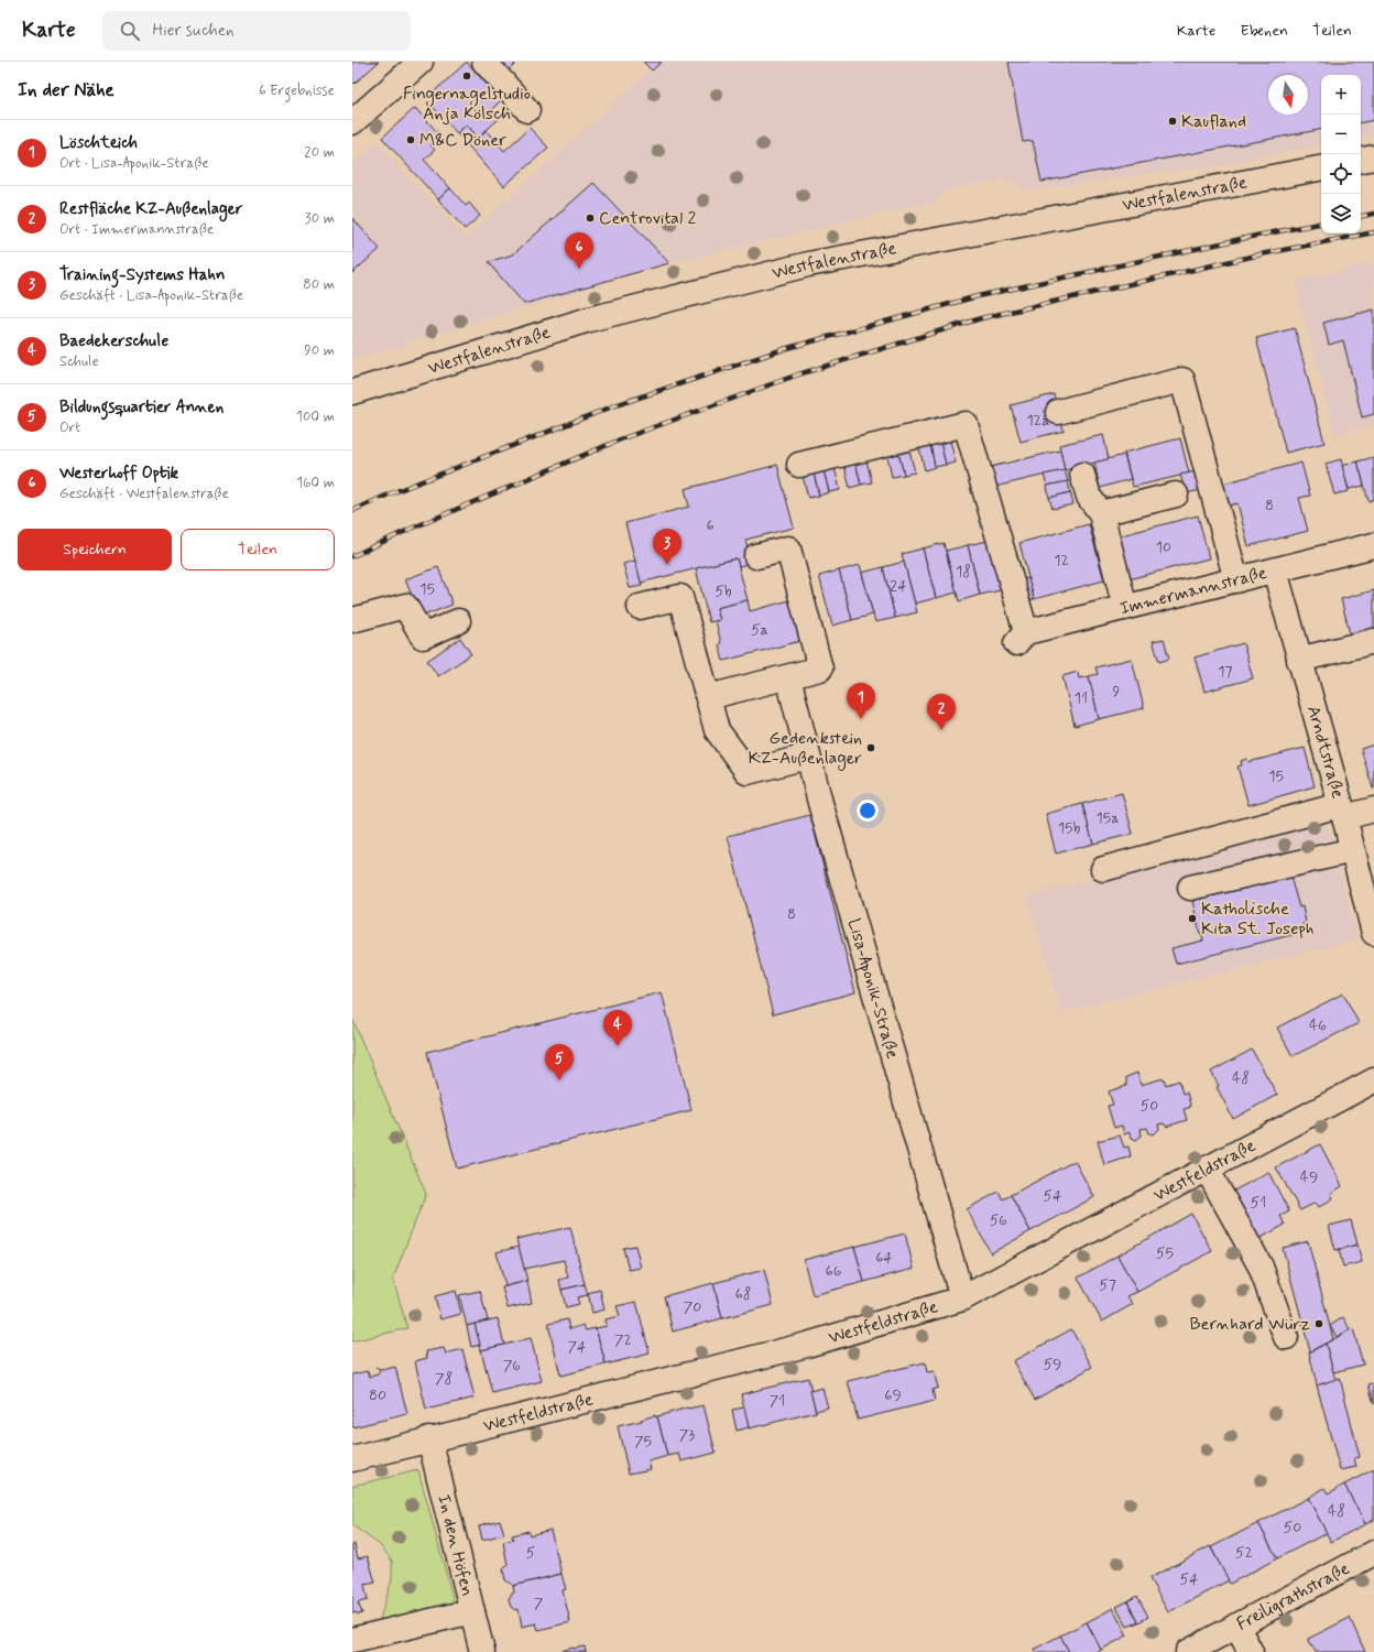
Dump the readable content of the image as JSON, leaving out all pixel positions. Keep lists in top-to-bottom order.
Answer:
{
  "streets": {
    "street": [
      "Westfalenstraße",
      "Immermannstraße",
      "Arndtstraße",
      "Lisa-Aponik-Straße",
      "Westfeldstraße",
      "In den Höfen",
      "Freiligrathstraße"
    ]
  },
  "crossings": [
    ["Immermannstraße", "Arndtstraße"],
    ["Lisa-Aponik-Straße", "Westfeldstraße"],
    ["Westfeldstraße", "In den Höfen"]
  ],
  "places": [
    "Fingernagelstudio Anja Kölsch",
    "Kaufland",
    "M&C Döner",
    "Centrovital 2",
    "Gedenkstein KZ-Außenlager",
    "Katholische Kita St. Joseph",
    "Bernhard Würz"
  ],
  "house_numbers": [
    "12a",
    "8",
    "6",
    "10",
    "12",
    "18",
    "24",
    "15",
    "5b",
    "5a",
    "17",
    "9",
    "11",
    "15",
    "15a",
    "15b",
    "8",
    "46",
    "48",
    "50",
    "49",
    "54",
    "51",
    "56",
    "55",
    "64",
    "66",
    "57",
    "68",
    "70",
    "72",
    "74",
    "59",
    "76",
    "78",
    "80",
    "69",
    "71",
    "73",
    "75",
    "48",
    "50",
    "5",
    "52",
    "54",
    "7"
  ],
  "north": "bottom",
  "page": {
    "header": "Karte",
    "search": "Hier suchen",
    "nav": ["Karte", "Ebenen", "Teilen"],
    "heading": ["In der Nähe", "6 Ergebnisse"],
    "map_buttons": ["+", "−"],
    "list": [
      {
        "mark": "1",
        "name": "Löschteich",
        "note": "Ort · Lisa-Aponik-Straße",
        "value": "20 m"
      },
      {
        "mark": "2",
        "name": "Restfläche KZ-Außenlager",
        "note": "Ort · Immermannstraße",
        "value": "30 m"
      },
      {
        "mark": "3",
        "name": "Training-Systems Hahn",
        "note": "Geschäft · Lisa-Aponik-Straße",
        "value": "80 m"
      },
      {
        "mark": "4",
        "name": "Baedekerschule",
        "note": "Schule",
        "value": "90 m"
      },
      {
        "mark": "5",
        "name": "Bildungsquartier Annen",
        "note": "Ort",
        "value": "100 m"
      },
      {
        "mark": "6",
        "name": "Westerhoff Optik",
        "note": "Geschäft · Westfalenstraße",
        "value": "160 m"
      }
    ],
    "pins": [
      "6",
      "3",
      "1",
      "2",
      "4",
      "5"
    ],
    "buttons": ["Speichern", "Teilen"]
  }
}
